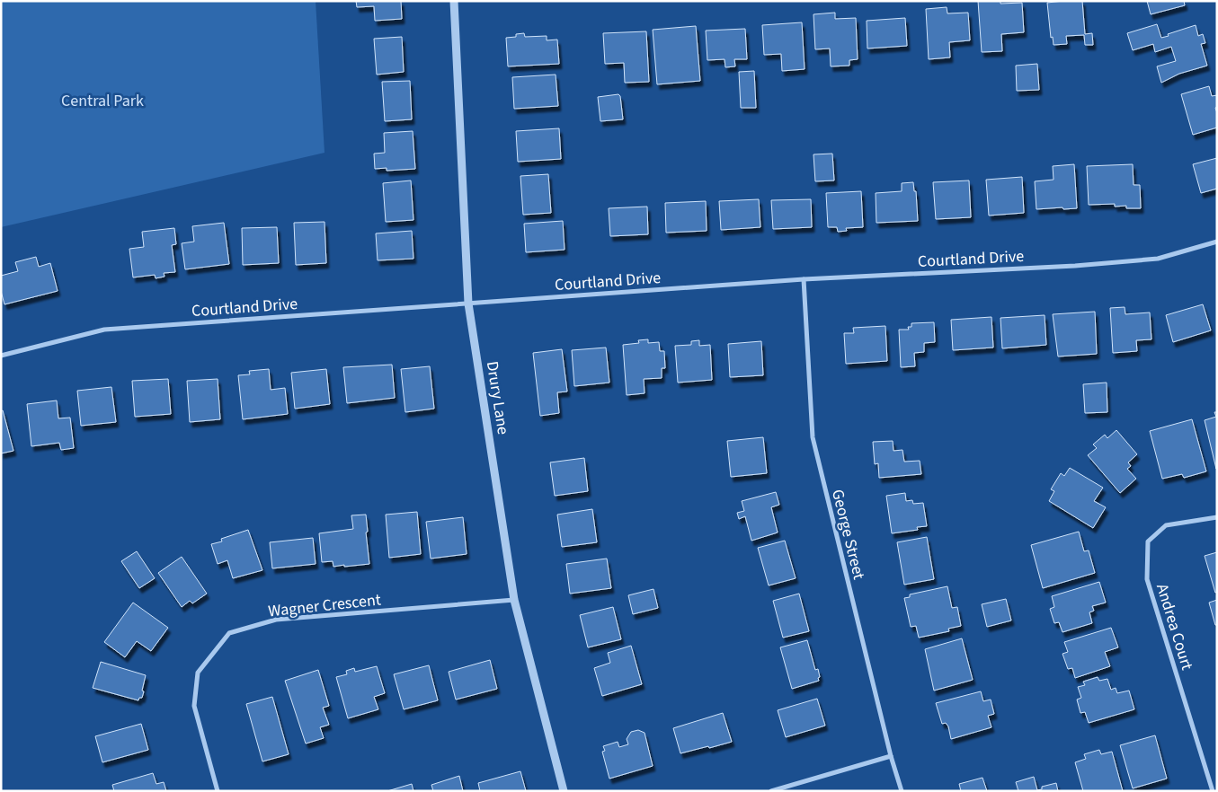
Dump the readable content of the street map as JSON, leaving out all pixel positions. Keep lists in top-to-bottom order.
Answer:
{
  "streets": {
    "street": [
      "Courtland Drive",
      "Drury Lane",
      "George Street",
      "Wagner Crescent",
      "Andrea Court"
    ]
  },
  "crossings": [
    ["Courtland Drive", "Drury Lane"],
    ["Courtland Drive", "George Street"],
    ["Drury Lane", "Wagner Crescent"]
  ],
  "parks": ["Central Park"]
}
